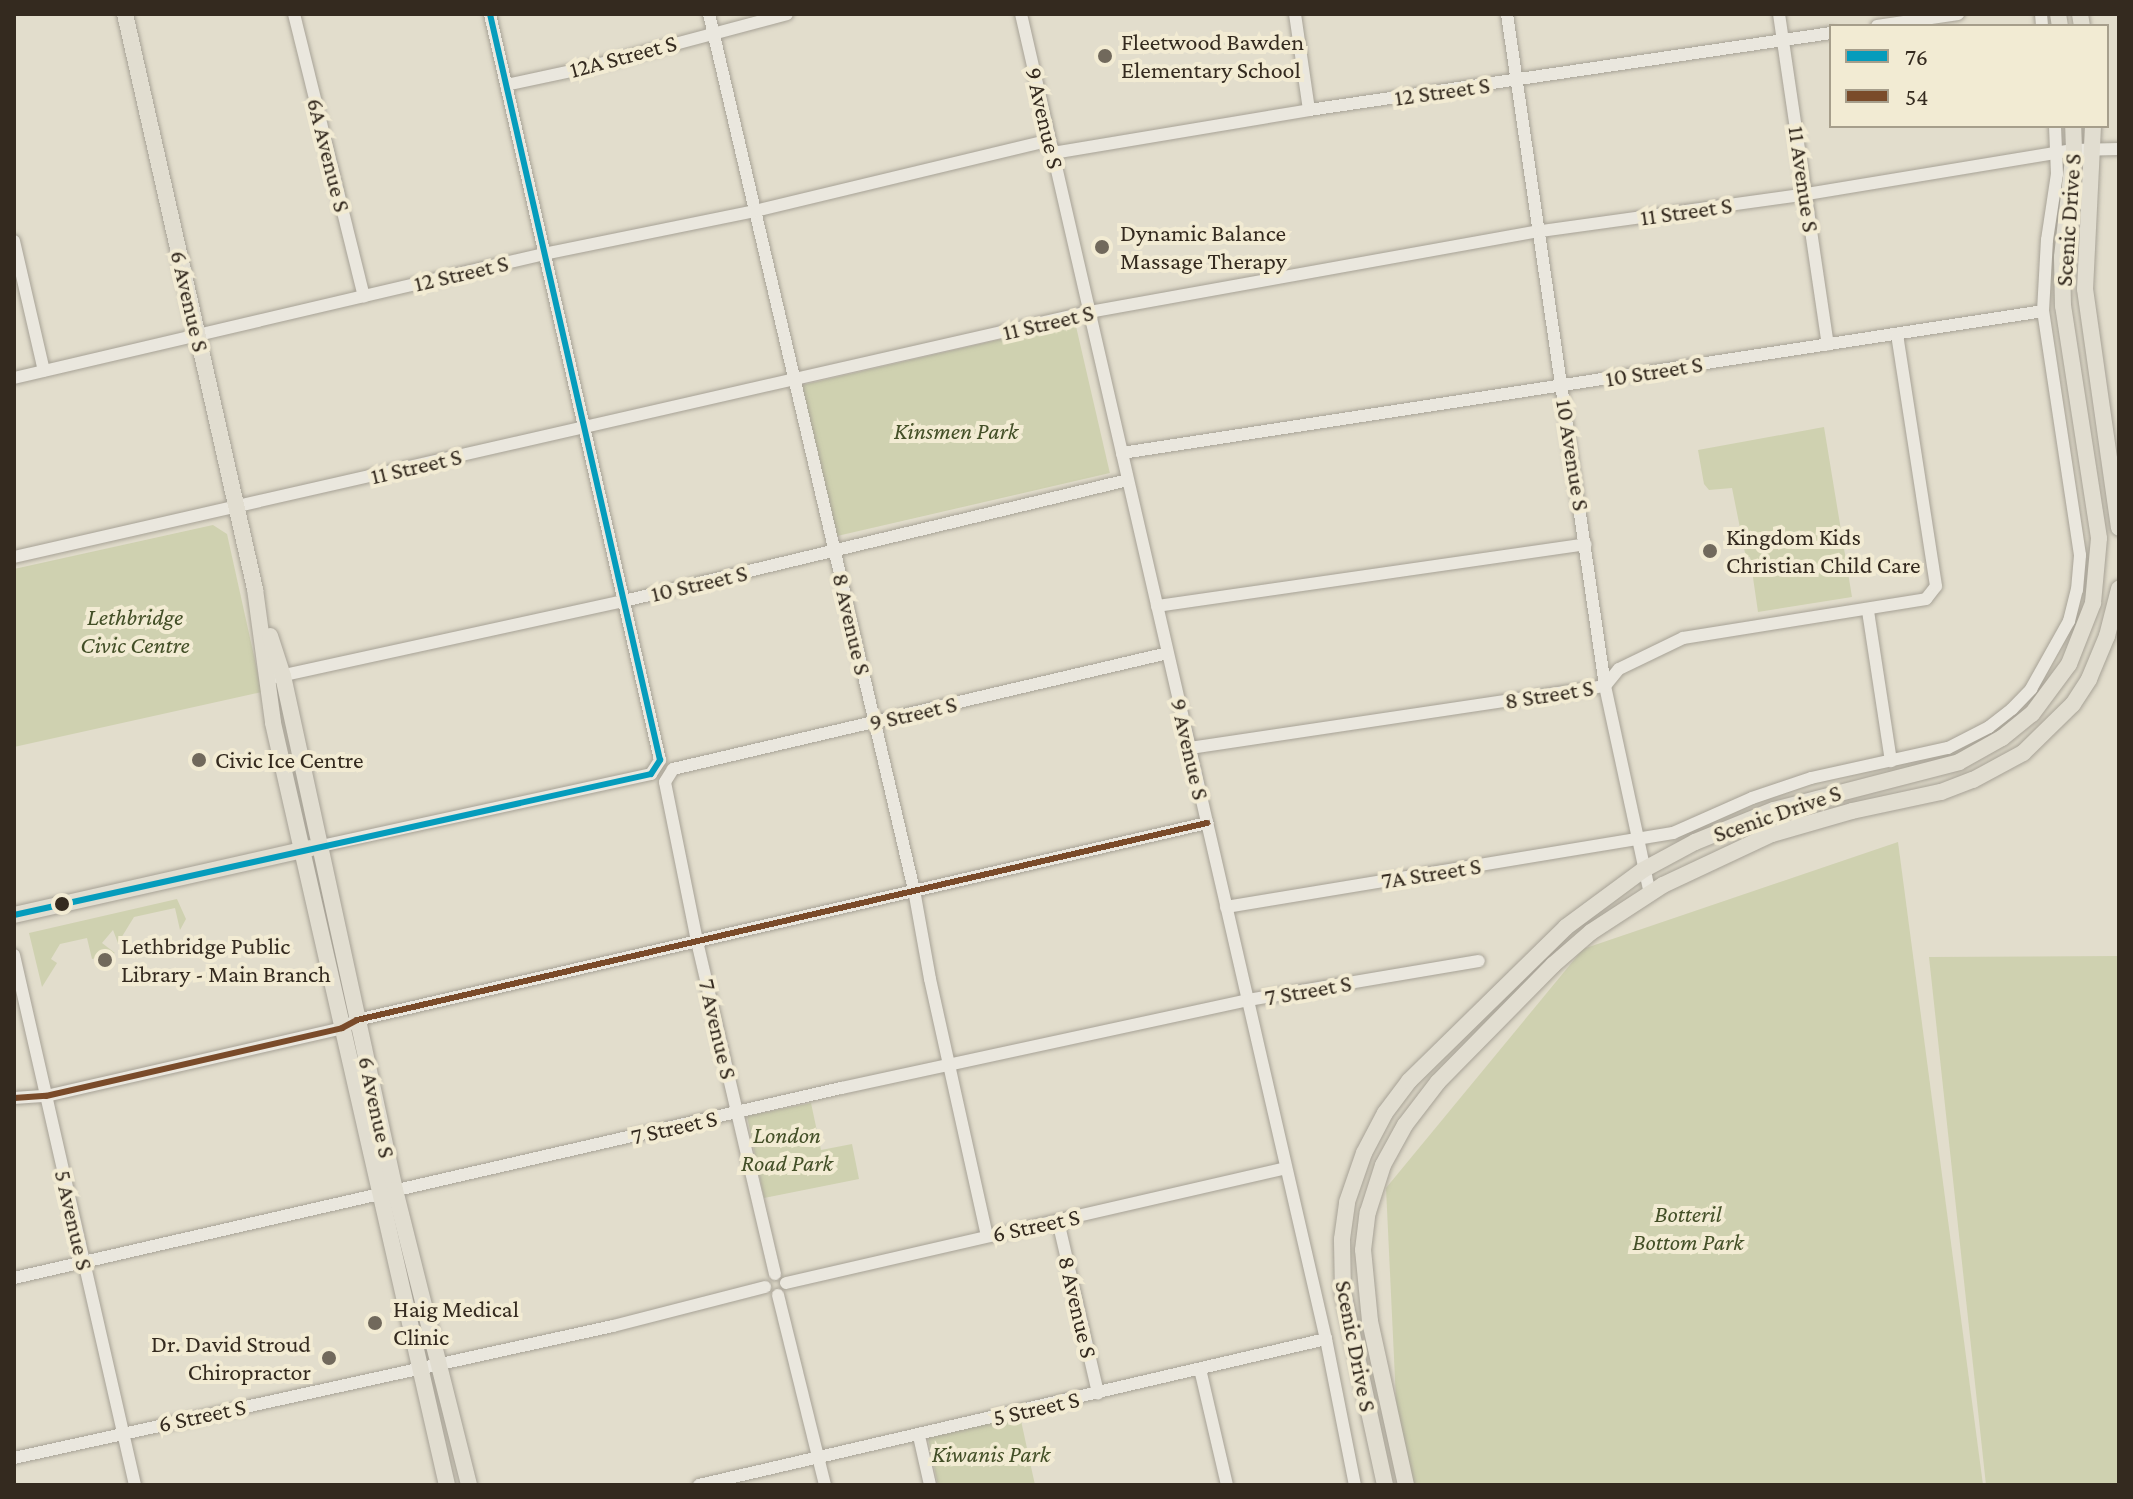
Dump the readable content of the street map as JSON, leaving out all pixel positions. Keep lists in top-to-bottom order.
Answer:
{
  "streets": {
    "main road": ["Scenic Drive S", "6 Avenue S"],
    "street": [
      "12A Street S",
      "12 Street S",
      "9 Avenue S",
      "6A Avenue S",
      "11 Avenue S",
      "11 Street S",
      "10 Street S",
      "10 Avenue S",
      "8 Avenue S",
      "8 Street S",
      "9 Street S",
      "7A Street S",
      "7 Street S",
      "7 Avenue S",
      "5 Avenue S",
      "6 Street S",
      "5 Street S"
    ]
  },
  "crossings": [
    ["12A Street S", "8 Avenue S"],
    ["12 Street S", "9 Avenue S"],
    ["12 Street S", "6A Avenue S"],
    ["12 Street S", "11 Avenue S"],
    ["12 Street S", "6 Avenue S"],
    ["12 Street S", "10 Avenue S"],
    ["12 Street S", "8 Avenue S"],
    ["9 Avenue S", "11 Street S"],
    ["9 Avenue S", "10 Street S"],
    ["9 Avenue S", "8 Street S"],
    ["9 Avenue S", "9 Street S"],
    ["9 Avenue S", "7A Street S"],
    ["9 Avenue S", "7 Street S"],
    ["9 Avenue S", "6 Street S"],
    ["9 Avenue S", "5 Street S"],
    ["11 Avenue S", "11 Street S"],
    ["11 Avenue S", "10 Street S"],
    ["11 Street S", "Scenic Drive S"],
    ["11 Street S", "6 Avenue S"],
    ["11 Street S", "10 Avenue S"],
    ["11 Street S", "8 Avenue S"],
    ["Scenic Drive S", "10 Street S"],
    ["Scenic Drive S", "10 Avenue S"],
    ["Scenic Drive S", "7A Street S"],
    ["6 Avenue S", "10 Street S"],
    ["6 Avenue S", "7 Street S"],
    ["6 Avenue S", "6 Street S"],
    ["10 Street S", "10 Avenue S"],
    ["10 Street S", "8 Avenue S"],
    ["10 Street S", "8 Street S"],
    ["10 Avenue S", "8 Street S"],
    ["10 Avenue S", "7A Street S"],
    ["8 Avenue S", "9 Street S"],
    ["8 Avenue S", "7 Street S"],
    ["8 Avenue S", "6 Street S"],
    ["8 Avenue S", "5 Street S"],
    ["9 Street S", "7 Avenue S"],
    ["7 Street S", "7 Avenue S"],
    ["7 Street S", "5 Avenue S"],
    ["7 Avenue S", "6 Street S"],
    ["5 Avenue S", "6 Street S"]
  ],
  "parks": [
    "Kinsmen Park",
    "Lethbridge Civic Centre",
    "London Road Park",
    "Botteril Bottom Park",
    "Kiwanis Park"
  ],
  "places": [
    "Fleetwood Bawden Elementary School",
    "Dynamic Balance Massage Therapy",
    "Kingdom Kids Christian Child Care",
    "Civic Ice Centre",
    "Lethbridge Public Library - Main Branch",
    "Haig Medical Clinic",
    "Dr. David Stroud Chiropractor"
  ],
  "lines": ["transit line 76", "transit line 54"],
  "legend": ["76", "54"]
}
